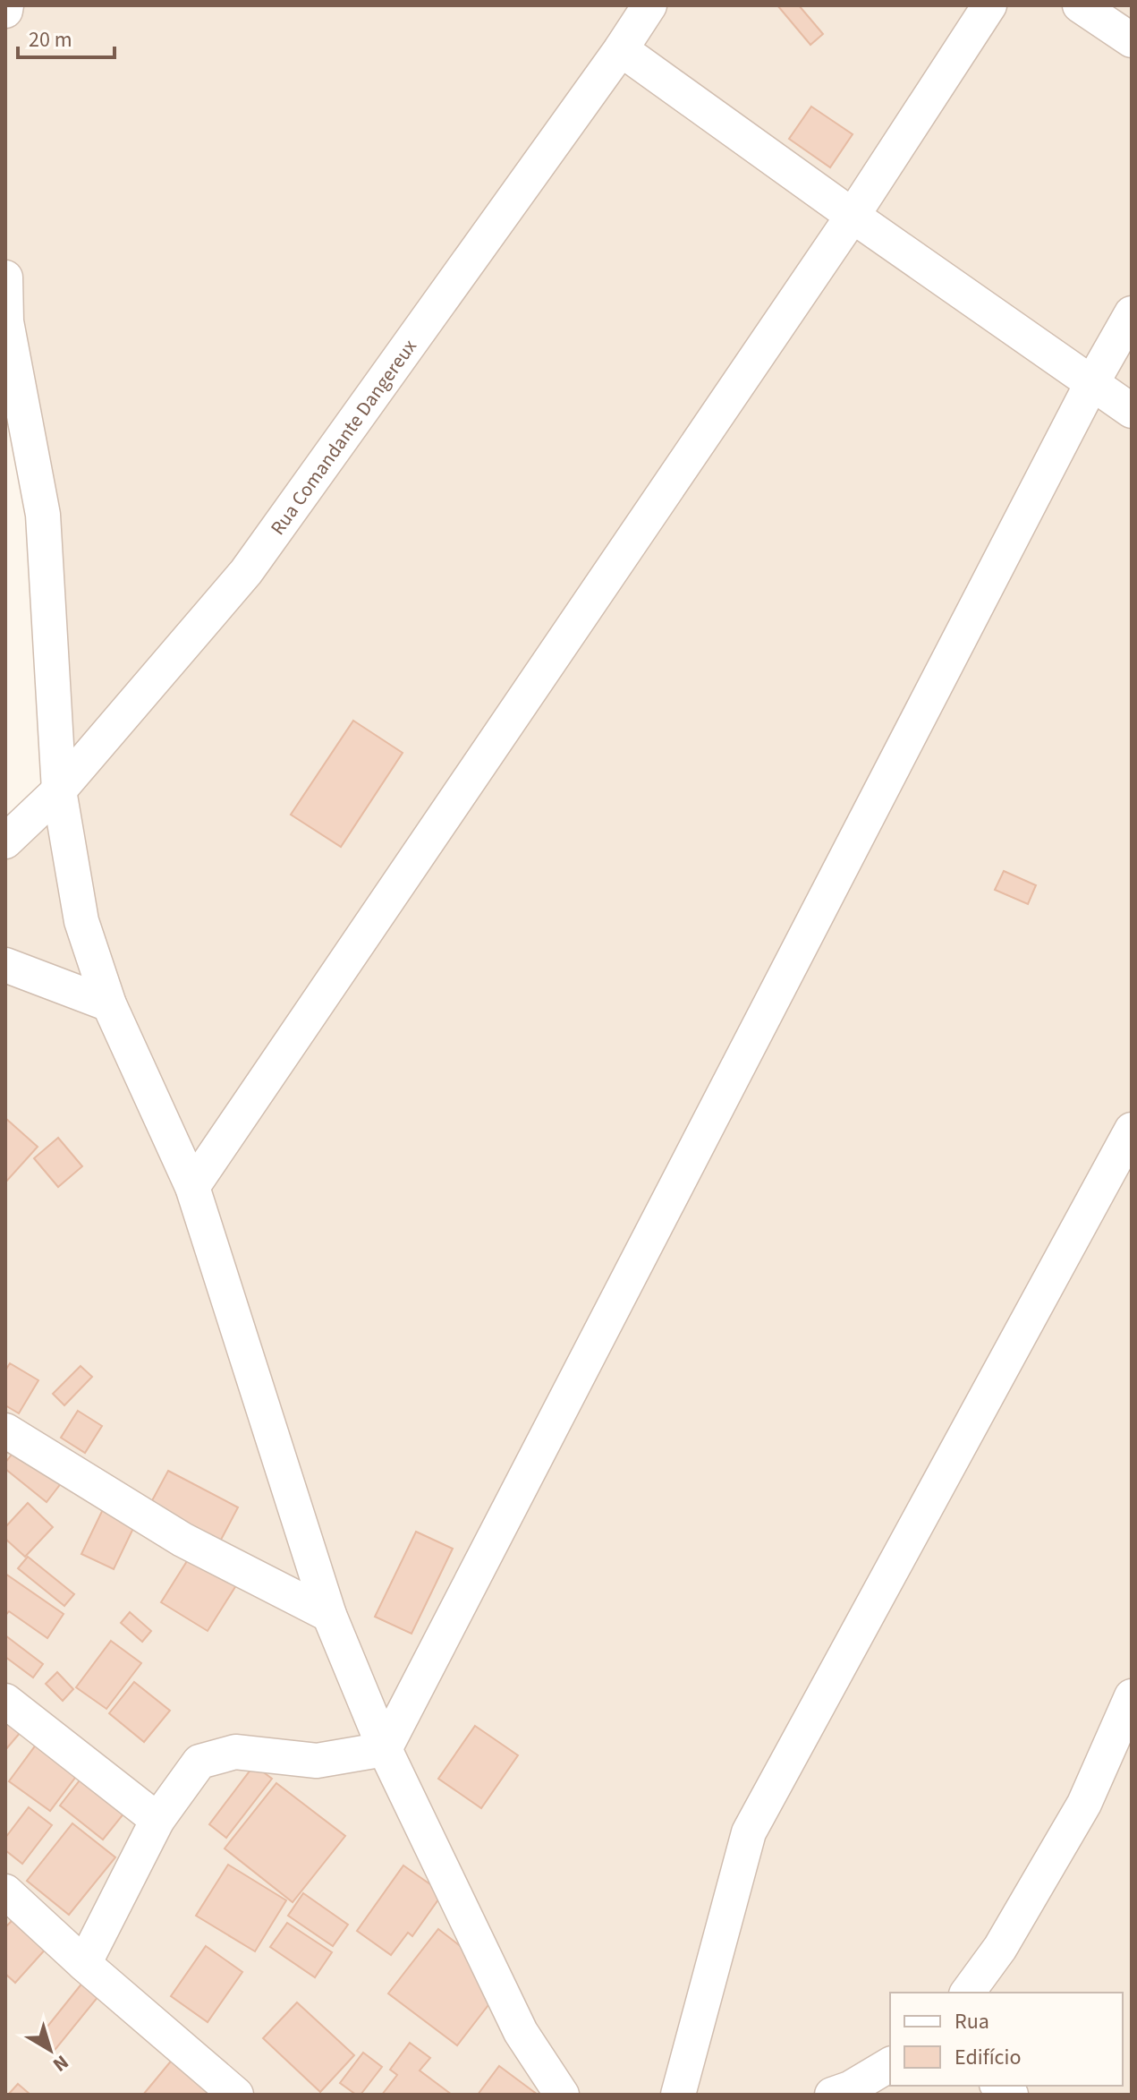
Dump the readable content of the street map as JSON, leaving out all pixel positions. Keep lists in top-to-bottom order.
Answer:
{
  "streets": {
    "street": ["Rua Comandante Dangereux"]
  },
  "legend": ["Rua", "Edifício"],
  "scale_bar": "20 m",
  "north": "bottom right"
}
